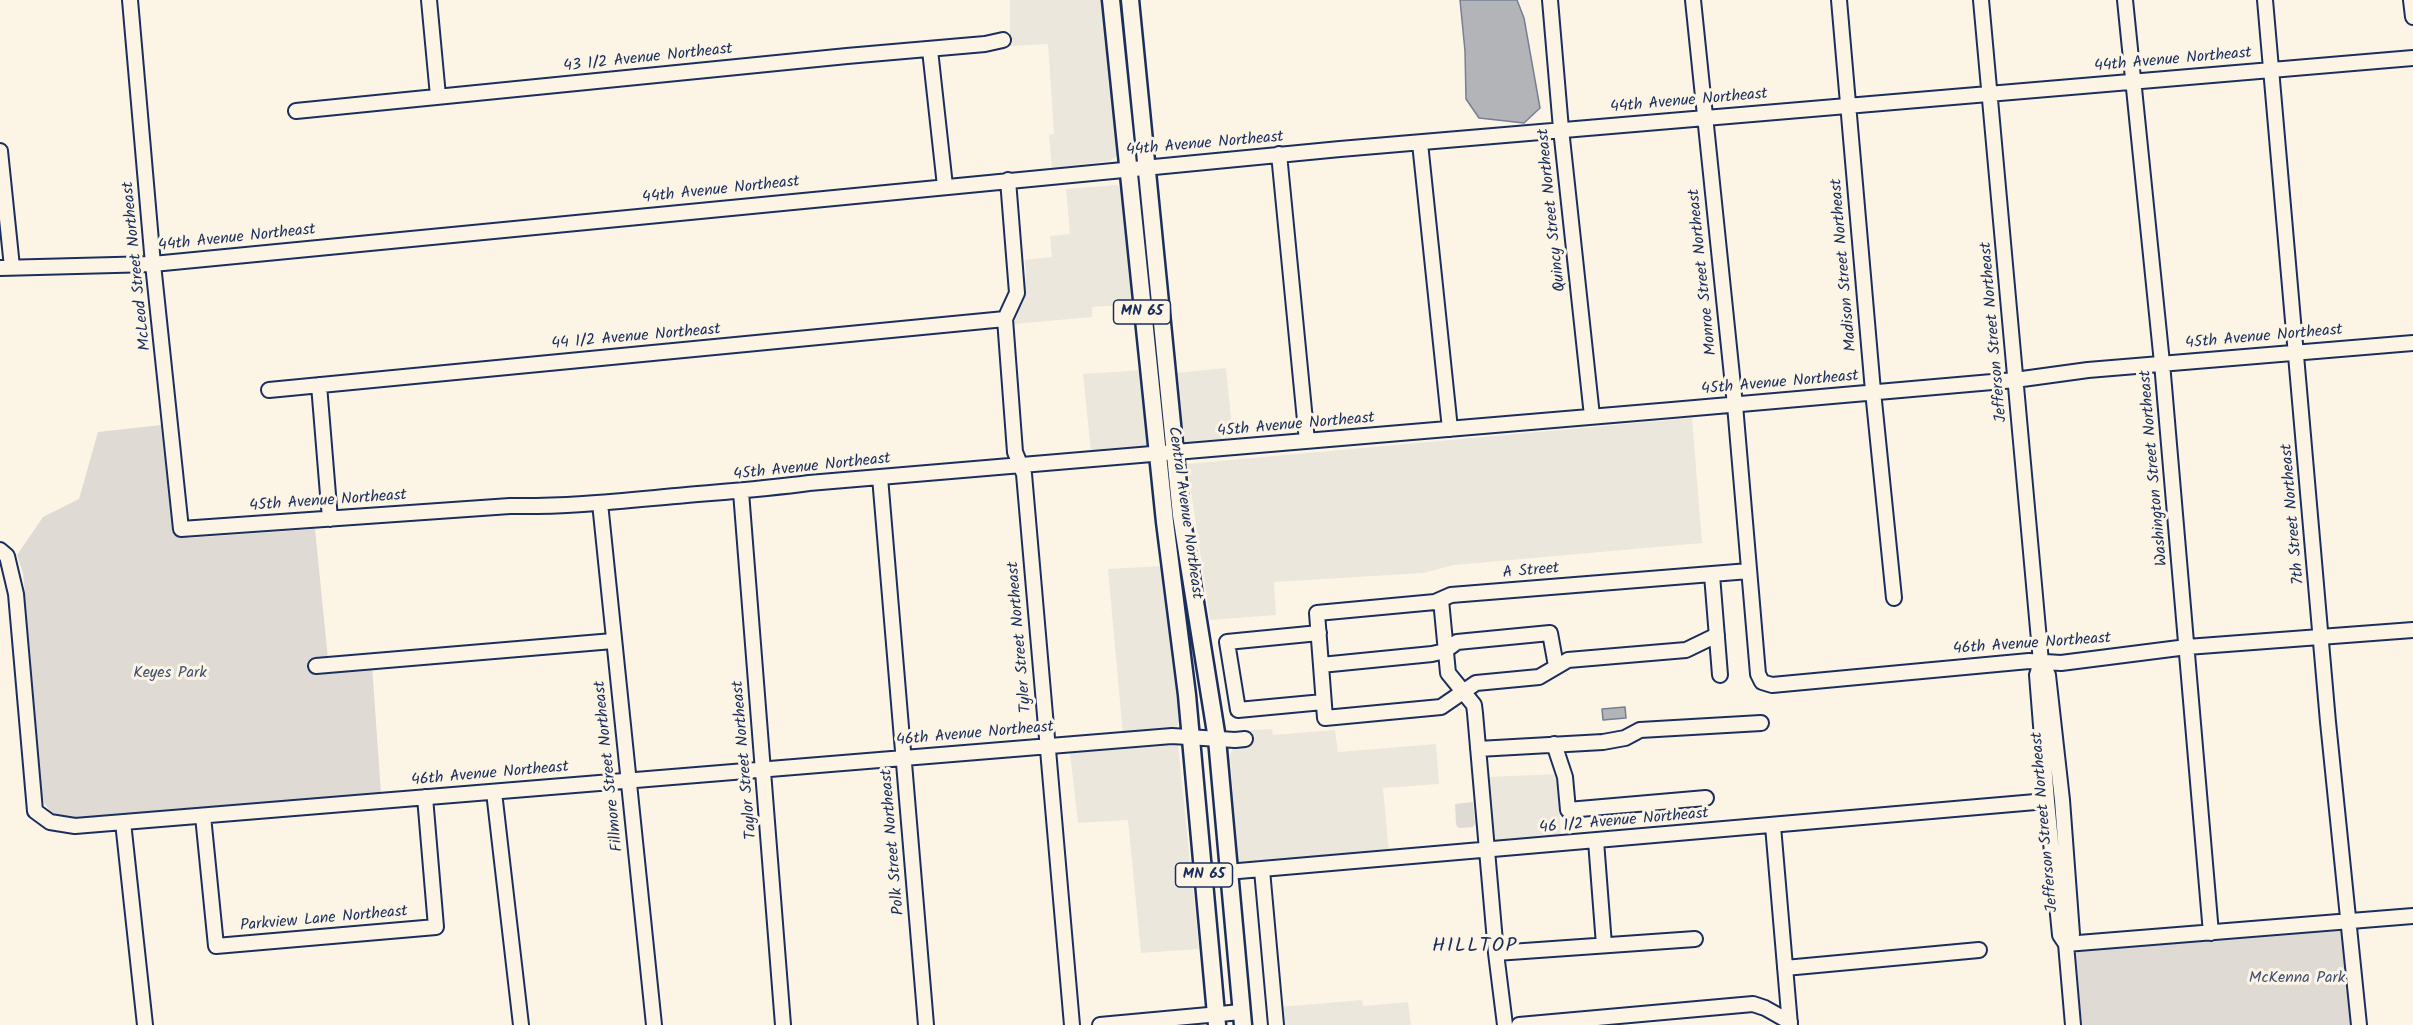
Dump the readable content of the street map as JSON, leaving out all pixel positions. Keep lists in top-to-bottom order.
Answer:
{
  "streets": {
    "main road": ["MN 65", "Central Avenue Northeast"],
    "street": [
      "43 1/2 Avenue Northeast",
      "44th Avenue Northeast",
      "Quincy Street Northeast",
      "Madison Street Northeast",
      "McLeod Street Northeast",
      "Monroe Street Northeast",
      "Jefferson Street Northeast",
      "44 1/2 Avenue Northeast",
      "45th Avenue Northeast",
      "Washington Street Northeast",
      "7th Street Northeast",
      "A Street",
      "Tyler Street Northeast",
      "46th Avenue Northeast",
      "Taylor Street Northeast",
      "Fillmore Street Northeast",
      "46 1/2 Avenue Northeast",
      "Polk Street Northeast",
      "Parkview Lane Northeast"
    ]
  },
  "crossings": [
    ["44th Avenue Northeast", "Quincy Street Northeast"],
    ["44th Avenue Northeast", "Madison Street Northeast"],
    ["44th Avenue Northeast", "McLeod Street Northeast"],
    ["44th Avenue Northeast", "Monroe Street Northeast"],
    ["44th Avenue Northeast", "Jefferson Street Northeast"],
    ["44th Avenue Northeast", "Washington Street Northeast"],
    ["44th Avenue Northeast", "Central Avenue Northeast"],
    ["44th Avenue Northeast", "7th Street Northeast"],
    ["Quincy Street Northeast", "45th Avenue Northeast"],
    ["Madison Street Northeast", "45th Avenue Northeast"],
    ["McLeod Street Northeast", "45th Avenue Northeast"],
    ["Monroe Street Northeast", "45th Avenue Northeast"],
    ["Monroe Street Northeast", "A Street"],
    ["Monroe Street Northeast", "46th Avenue Northeast"],
    ["Jefferson Street Northeast", "45th Avenue Northeast"],
    ["Jefferson Street Northeast", "46th Avenue Northeast"],
    ["Jefferson Street Northeast", "46 1/2 Avenue Northeast"],
    ["44 1/2 Avenue Northeast", "Tyler Street Northeast"],
    ["45th Avenue Northeast", "Washington Street Northeast"],
    ["45th Avenue Northeast", "Central Avenue Northeast"],
    ["45th Avenue Northeast", "7th Street Northeast"],
    ["45th Avenue Northeast", "Tyler Street Northeast"],
    ["45th Avenue Northeast", "Taylor Street Northeast"],
    ["45th Avenue Northeast", "Fillmore Street Northeast"],
    ["45th Avenue Northeast", "Polk Street Northeast"],
    ["Washington Street Northeast", "46th Avenue Northeast"],
    ["Central Avenue Northeast", "46th Avenue Northeast"],
    ["Central Avenue Northeast", "46 1/2 Avenue Northeast"],
    ["7th Street Northeast", "46th Avenue Northeast"],
    ["Tyler Street Northeast", "46th Avenue Northeast"],
    ["46th Avenue Northeast", "Taylor Street Northeast"],
    ["46th Avenue Northeast", "Fillmore Street Northeast"],
    ["46th Avenue Northeast", "Polk Street Northeast"],
    ["46th Avenue Northeast", "Parkview Lane Northeast"]
  ],
  "districts": ["HILLTOP"],
  "parks": ["Keyes Park", "McKenna Park"]
}
